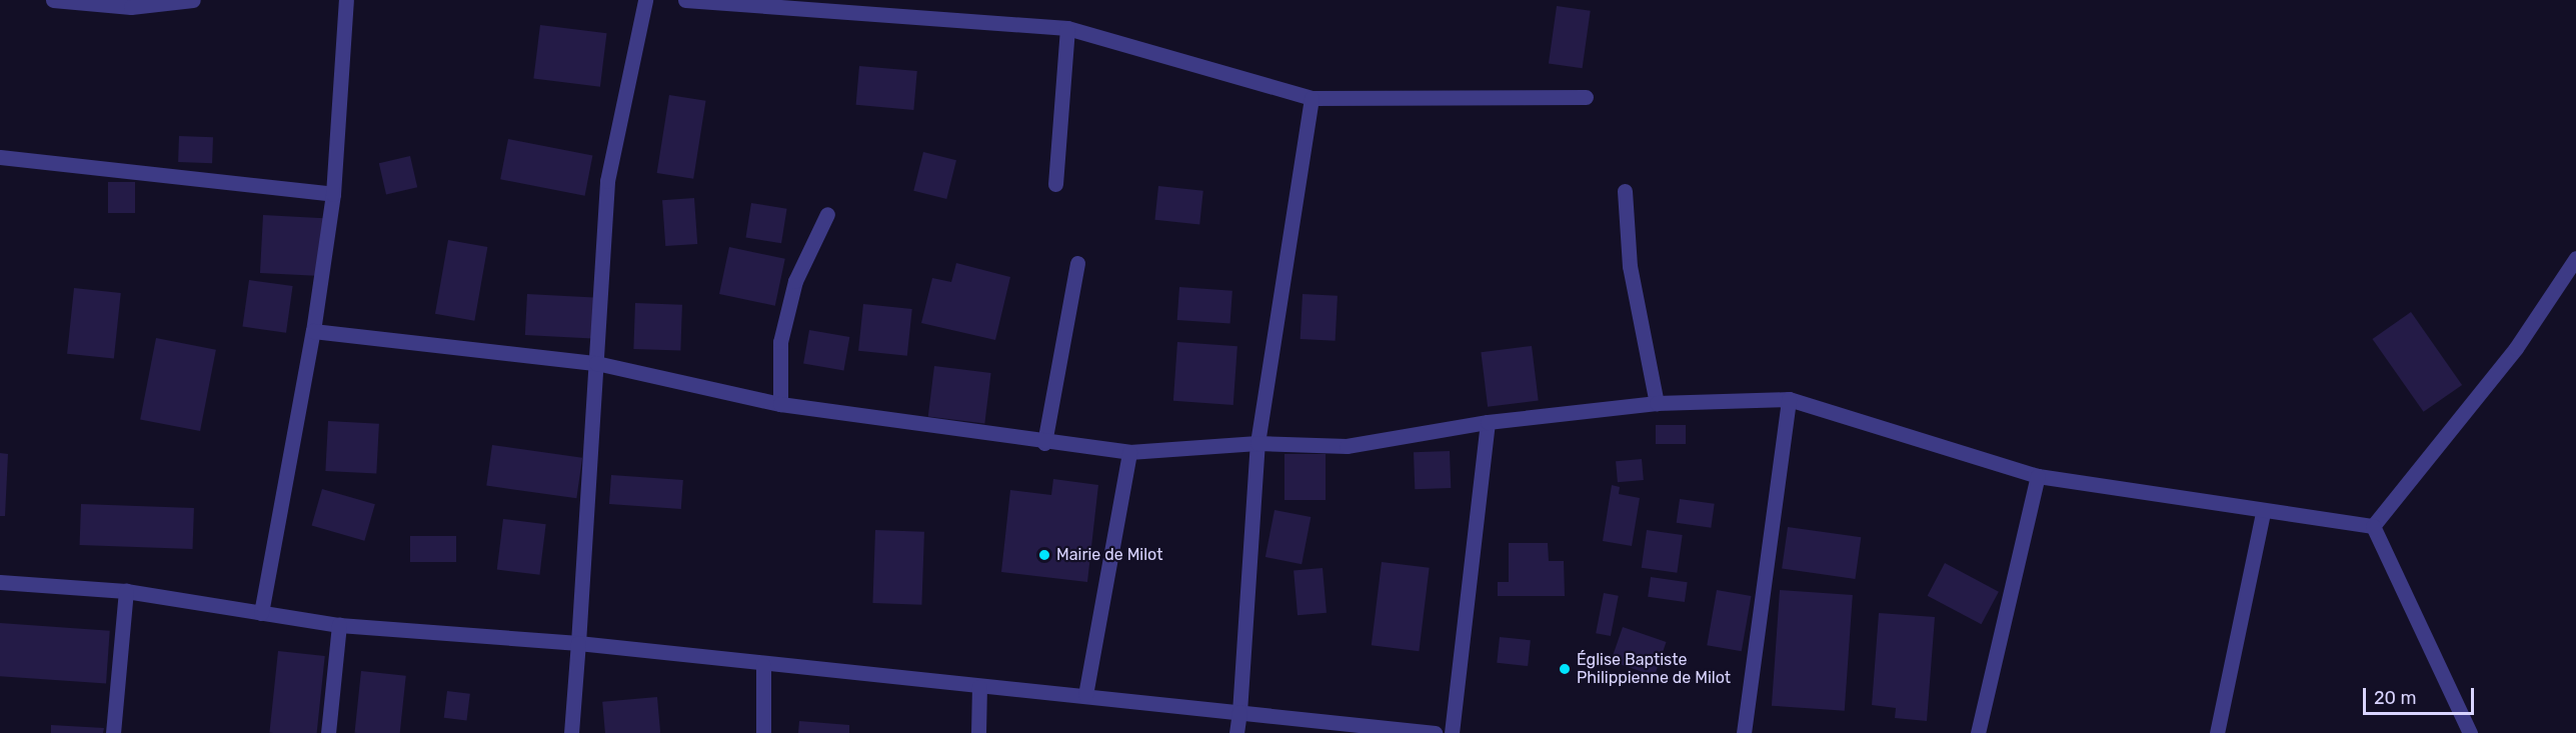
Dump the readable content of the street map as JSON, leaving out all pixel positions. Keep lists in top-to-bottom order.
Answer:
{
  "places": ["Mairie de Milot", "Église Baptiste Philippienne de Milot"],
  "scale_bar": "20 m"
}
